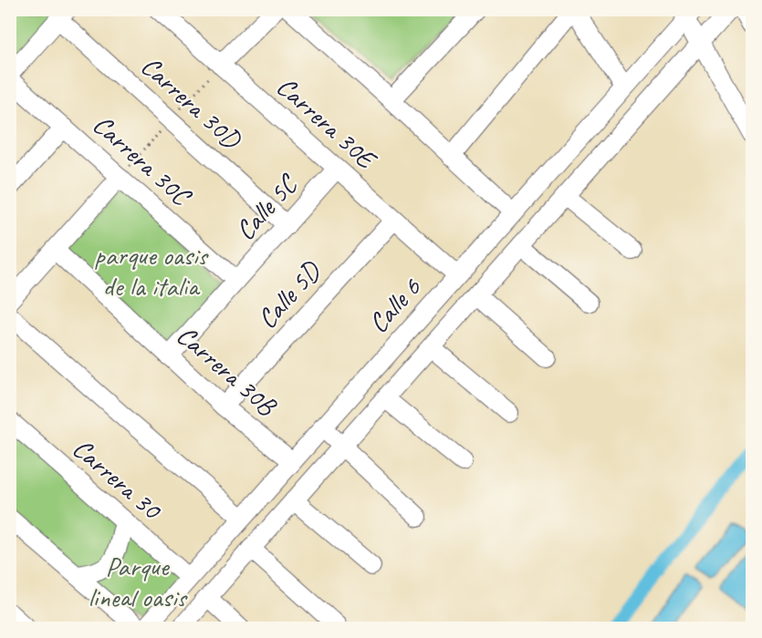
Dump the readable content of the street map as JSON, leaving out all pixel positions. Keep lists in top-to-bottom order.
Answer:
{
  "streets": {
    "street": [
      "Carrera 30D",
      "Carrera 30E",
      "Carrera 30C",
      "Calle 5C",
      "Calle 5D",
      "Calle 6",
      "Carrera 30B",
      "Carrera 30"
    ]
  },
  "crossings": [
    ["Carrera 30D", "Calle 5C"],
    ["Carrera 30E", "Calle 5C"],
    ["Carrera 30E", "Calle 5D"],
    ["Carrera 30E", "Calle 6"],
    ["Carrera 30C", "Calle 5C"],
    ["Calle 5C", "Carrera 30B"],
    ["Calle 5D", "Carrera 30B"],
    ["Calle 6", "Carrera 30B"],
    ["Calle 6", "Carrera 30"]
  ],
  "parks": ["parque oasis de la italia", "Parque lineal oasis"]
}
